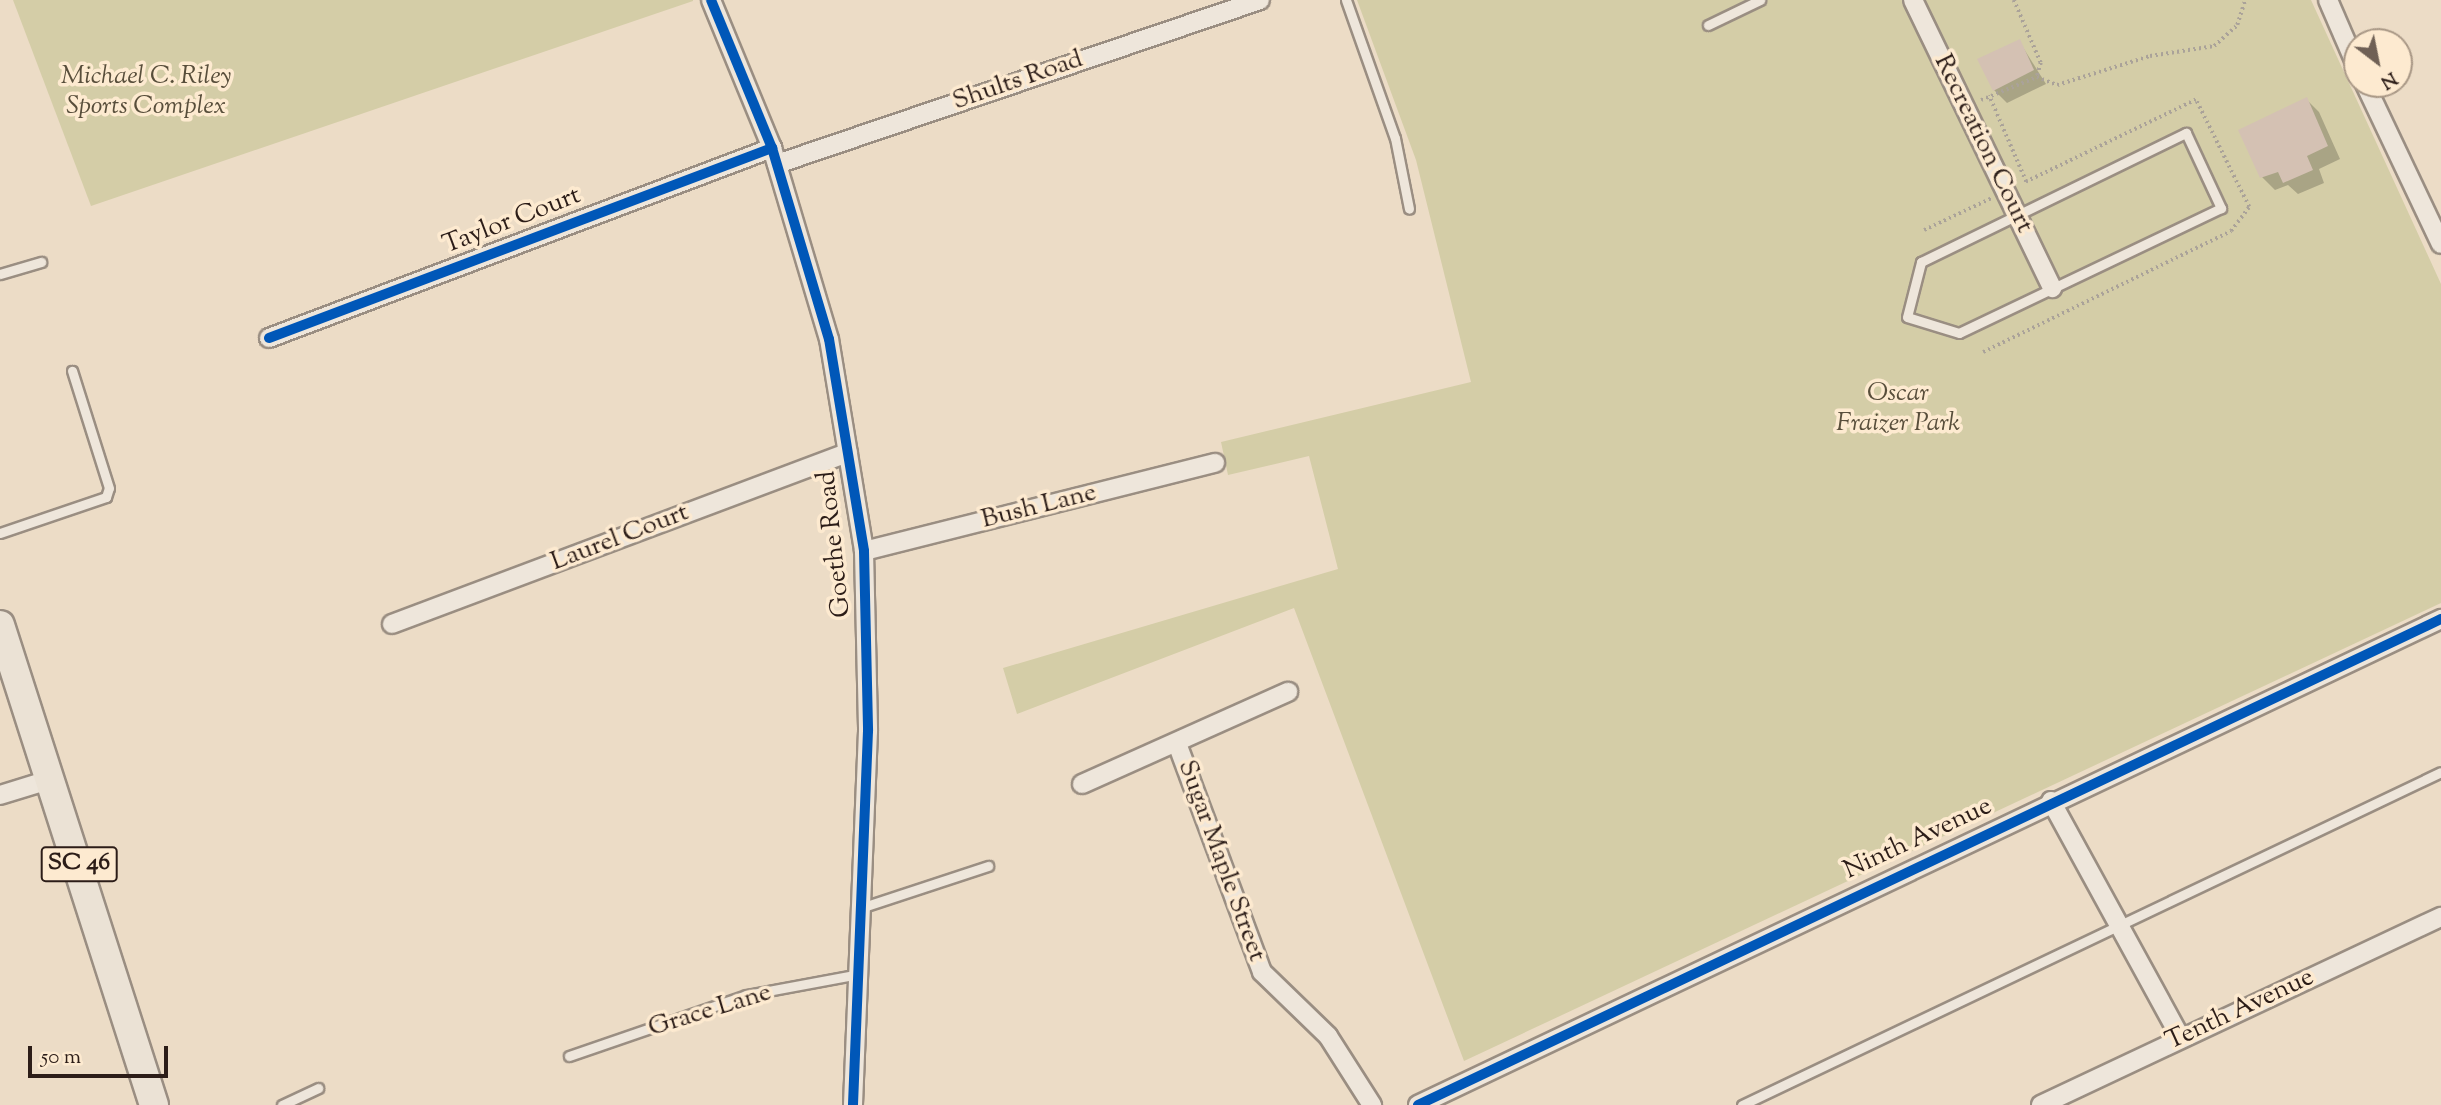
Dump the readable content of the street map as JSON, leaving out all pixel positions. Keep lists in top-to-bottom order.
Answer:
{
  "streets": {
    "main road": ["SC 46"],
    "street": [
      "Shults Road",
      "Recreation Court",
      "Taylor Court",
      "Bush Lane",
      "Laurel Court",
      "Goethe Road",
      "Ninth Avenue",
      "Sugar Maple Street",
      "Tenth Avenue"
    ],
    "lane": ["Grace Lane"]
  },
  "crossings": [
    ["Shults Road", "Taylor Court"],
    ["Shults Road", "Goethe Road"],
    ["Taylor Court", "Goethe Road"],
    ["Bush Lane", "Goethe Road"],
    ["Laurel Court", "Goethe Road"],
    ["Goethe Road", "Grace Lane"]
  ],
  "parks": ["Michael C. Riley Sports Complex", "Oscar Fraizer Park"],
  "scale_bar": "50 m",
  "north": "bottom right"
}
